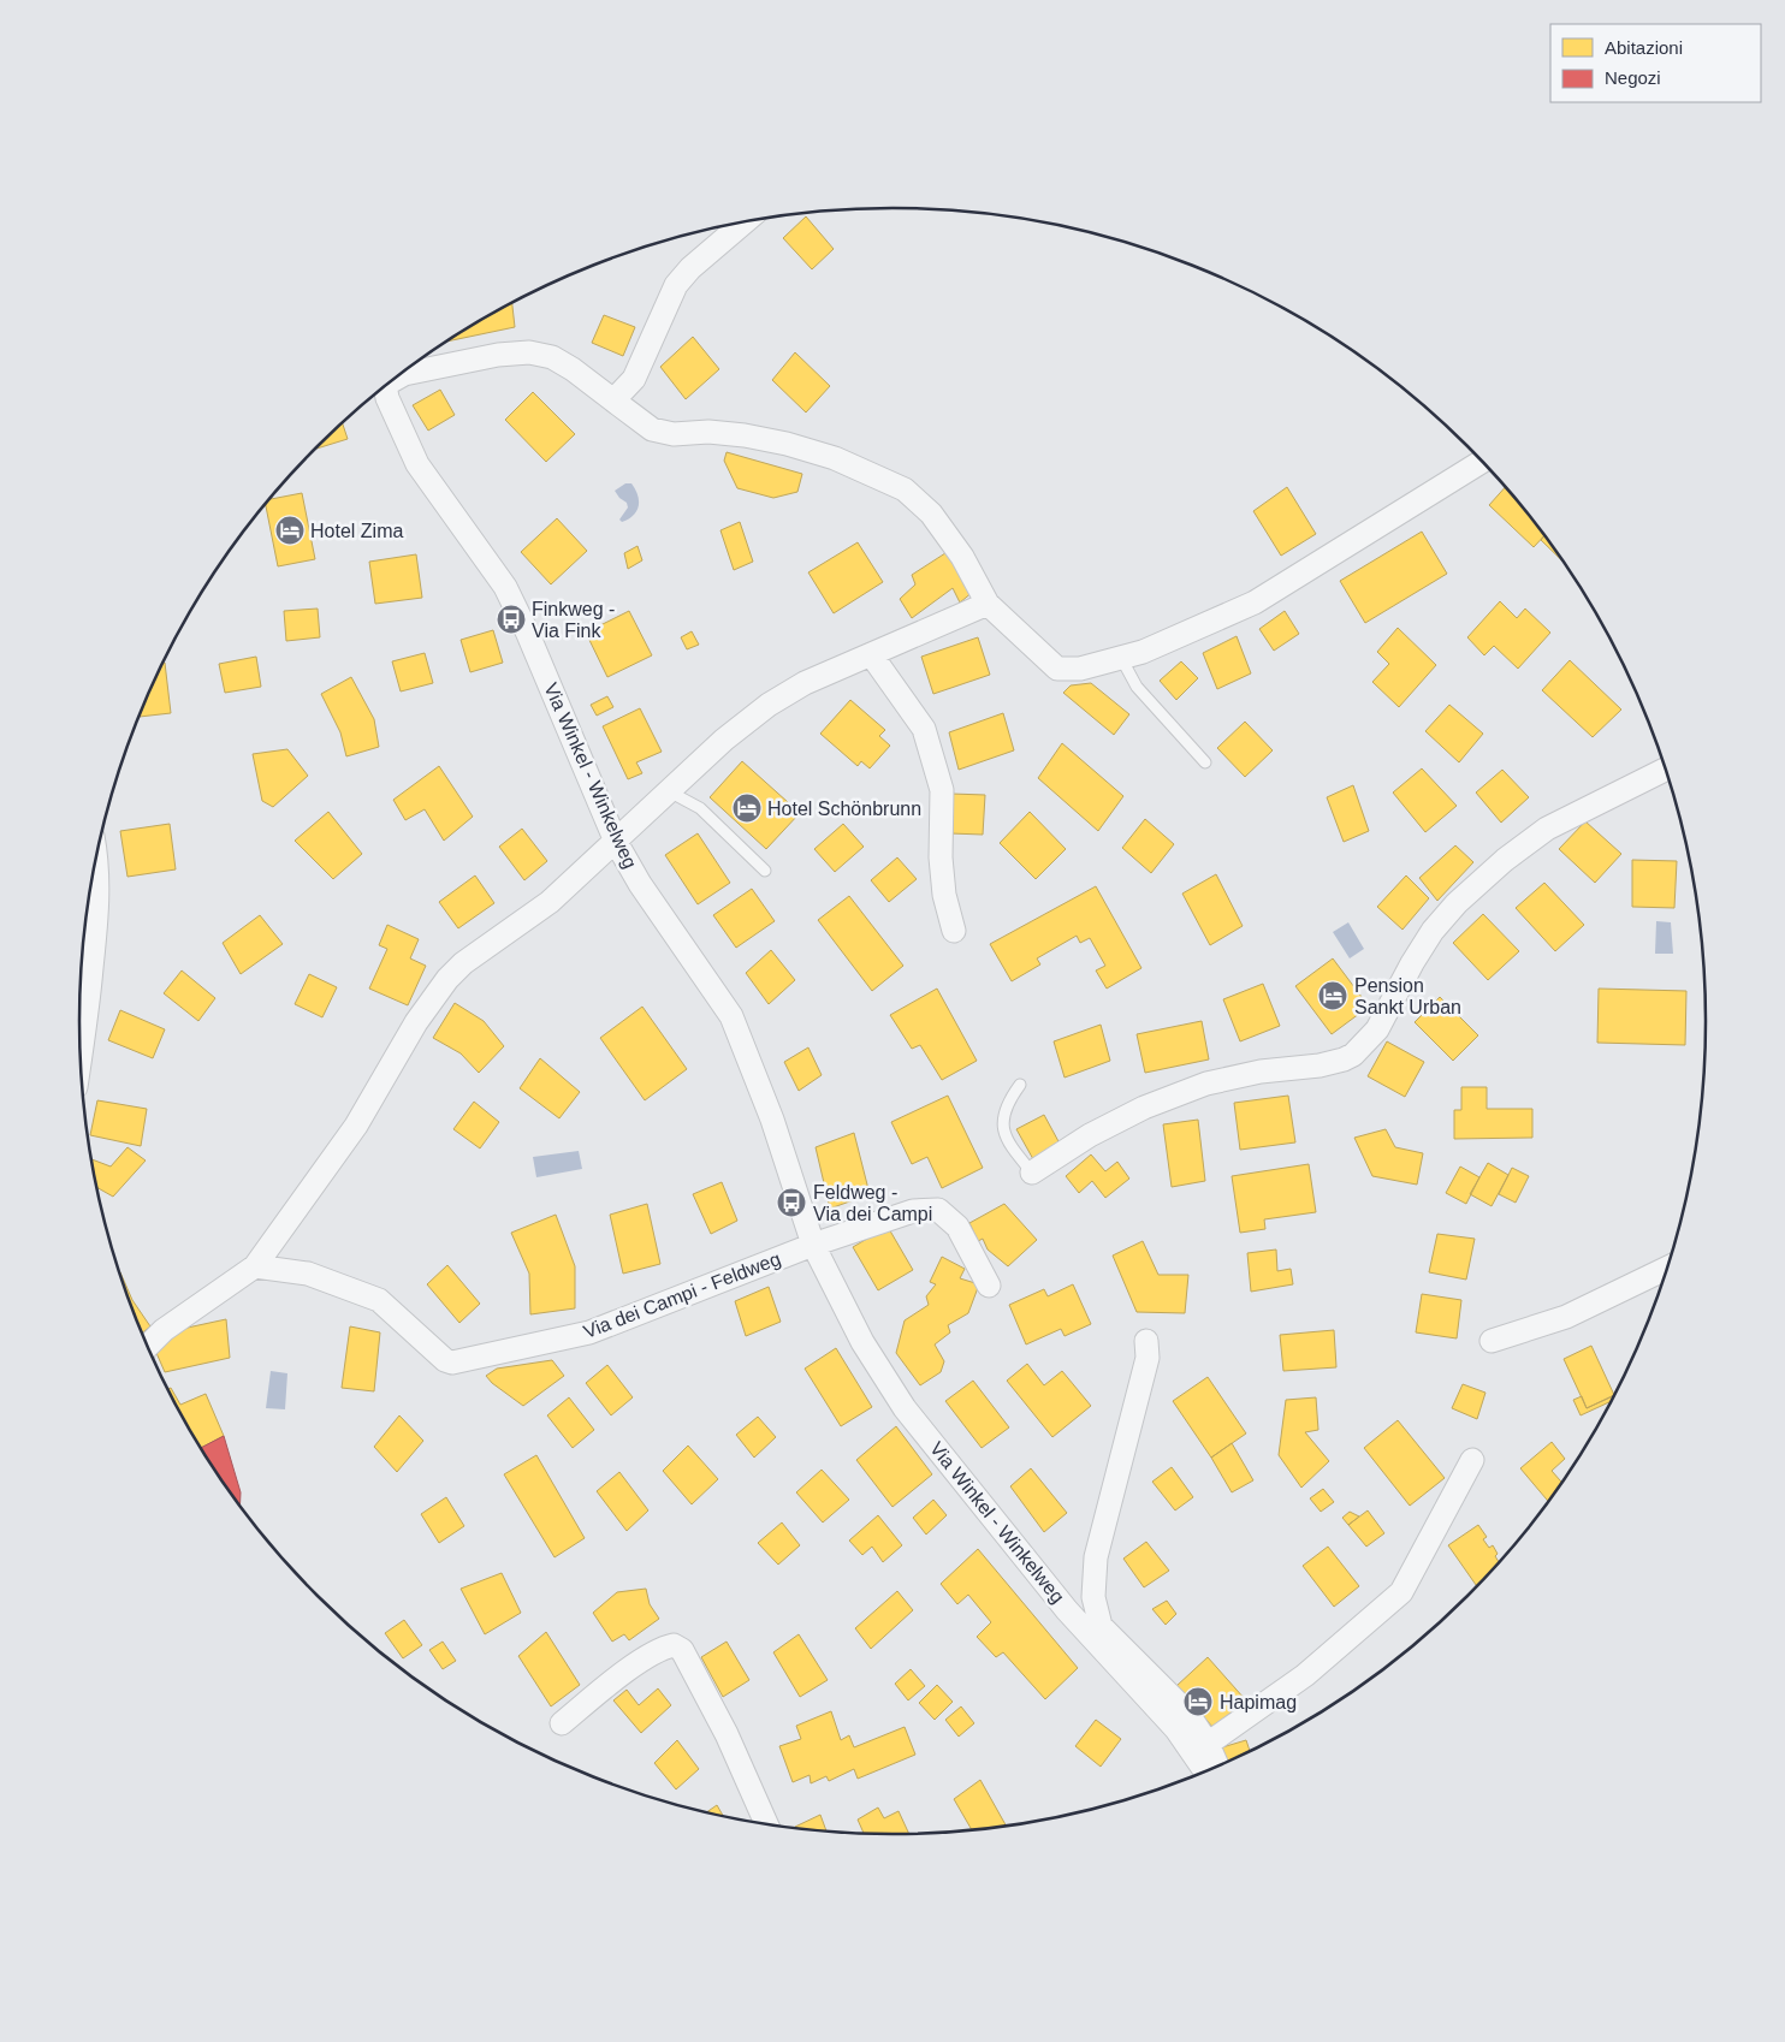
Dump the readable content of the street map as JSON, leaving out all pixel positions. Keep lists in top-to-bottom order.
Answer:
{
  "streets": {
    "street": ["Via Winkel - Winkelweg", "Via dei Campi - Feldweg"]
  },
  "crossings": [
    ["Via Winkel - Winkelweg", "Via dei Campi - Feldweg"]
  ],
  "places": {
    "hotel": [
      "Hotel Zima",
      "Hotel Schönbrunn",
      "Pension Sankt Urban",
      "Hapimag"
    ],
    "bus stop": ["Finkweg - Via Fink", "Feldweg - Via dei Campi"]
  },
  "legend": ["Abitazioni", "Negozi"]
}
